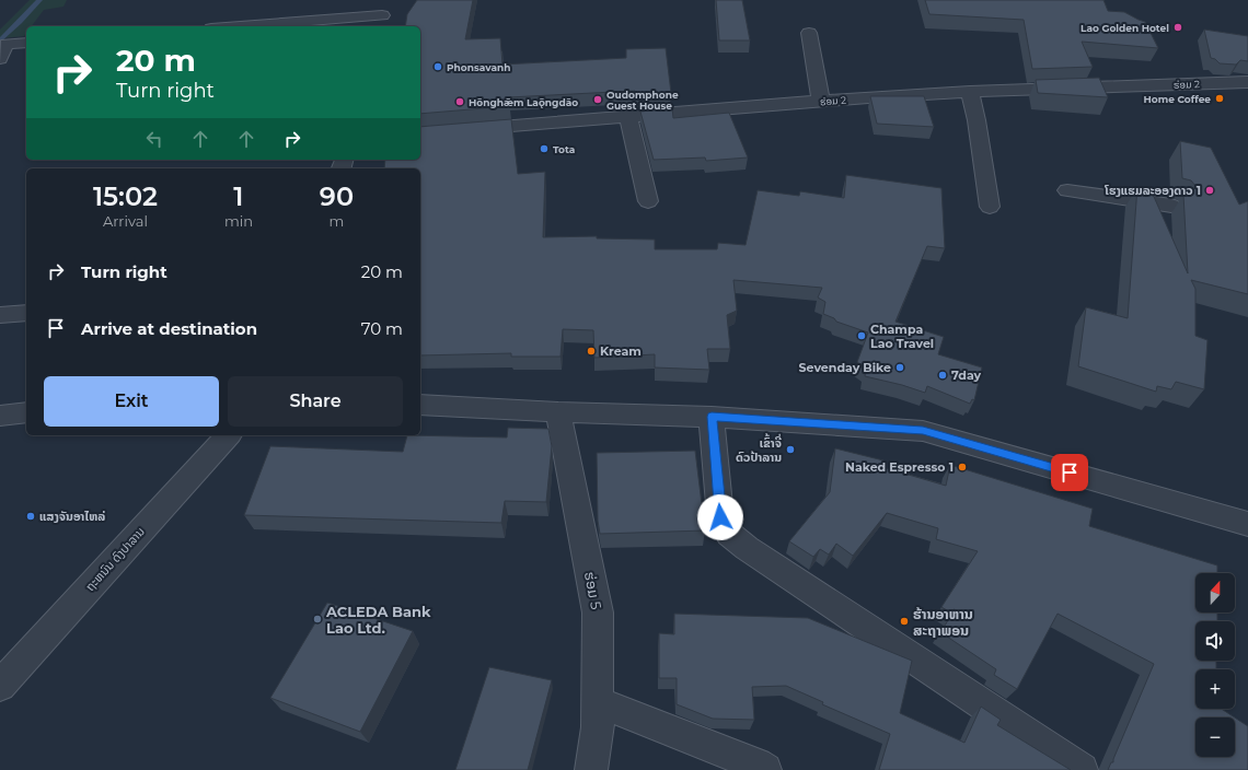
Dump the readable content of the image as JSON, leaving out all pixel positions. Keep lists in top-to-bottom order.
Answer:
{
  "streets": {
    "street": ["ຮ່ອມ 2", "ຖະຫນົນ ດົງປາລານ", "ຮ່ອມ 5"]
  },
  "places": [
    "Lao Golden Hotel",
    "Phonsavanh",
    "Home Coffee",
    "Oudomphone Guest House",
    "Hōnghǣm Laǭngdāo",
    "Tota",
    "ໂຮງແຮມລະອອງດາວ 1",
    "Champa Lao Travel",
    "Kream",
    "Sevenday Bike",
    "7day",
    "ເຂົ້າຈີ່ ດົວປ້າລານ",
    "Naked Espresso 1",
    "ແສງຈັນອາໄຫລ່",
    "ACLEDA Bank Lao Ltd.",
    "ຮ້ານອາຫານ ສະຖາພອນ"
  ],
  "north": "top",
  "page": {
    "turn": ["20 m", "Turn right"],
    "eta": [
      "15:02",
      "Arrival",
      "1",
      "min",
      "90",
      "m"
    ],
    "list": [
      {
        "name": "Turn right",
        "value": "20 m"
      },
      {
        "name": "Arrive at destination",
        "value": "70 m"
      }
    ],
    "buttons": ["Exit", "Share"],
    "map_buttons": ["+", "−"]
  }
}
